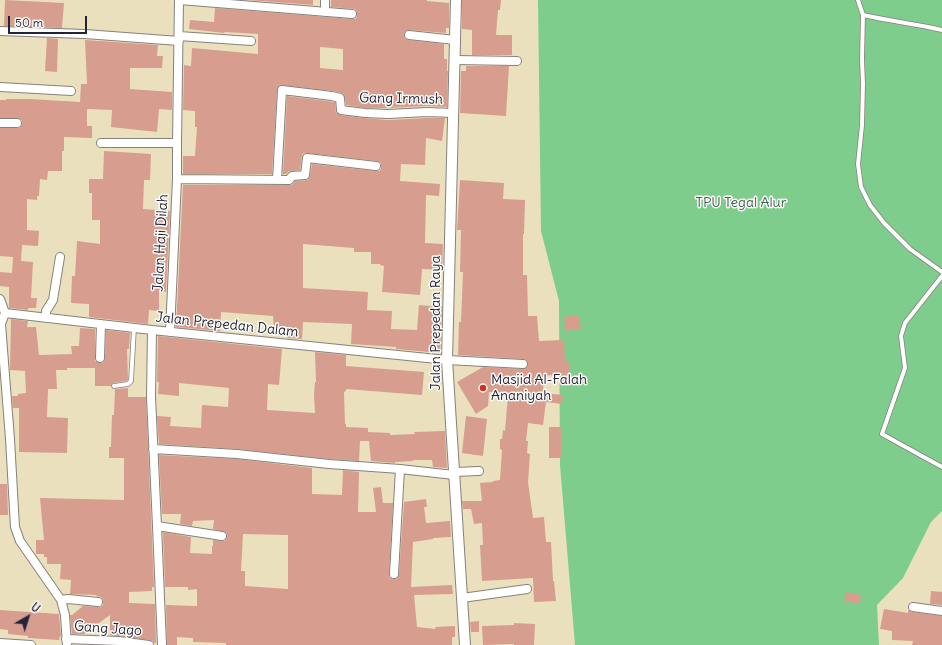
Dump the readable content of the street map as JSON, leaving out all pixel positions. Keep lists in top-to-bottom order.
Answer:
{
  "streets": {
    "street": [
      "Gang Irmush",
      "Jalan Haji Dilah",
      "Jalan Prepedan Raya",
      "Jalan Prepedan Dalam",
      "Gang Jago"
    ]
  },
  "crossings": [
    ["Gang Irmush", "Jalan Prepedan Raya"],
    ["Jalan Haji Dilah", "Jalan Prepedan Dalam"],
    ["Jalan Prepedan Raya", "Jalan Prepedan Dalam"]
  ],
  "parks": ["TPU Tegal Alur"],
  "places": ["Masjid Al-Falah Ananiyah"],
  "scale_bar": "50 m",
  "north": "top right"
}
